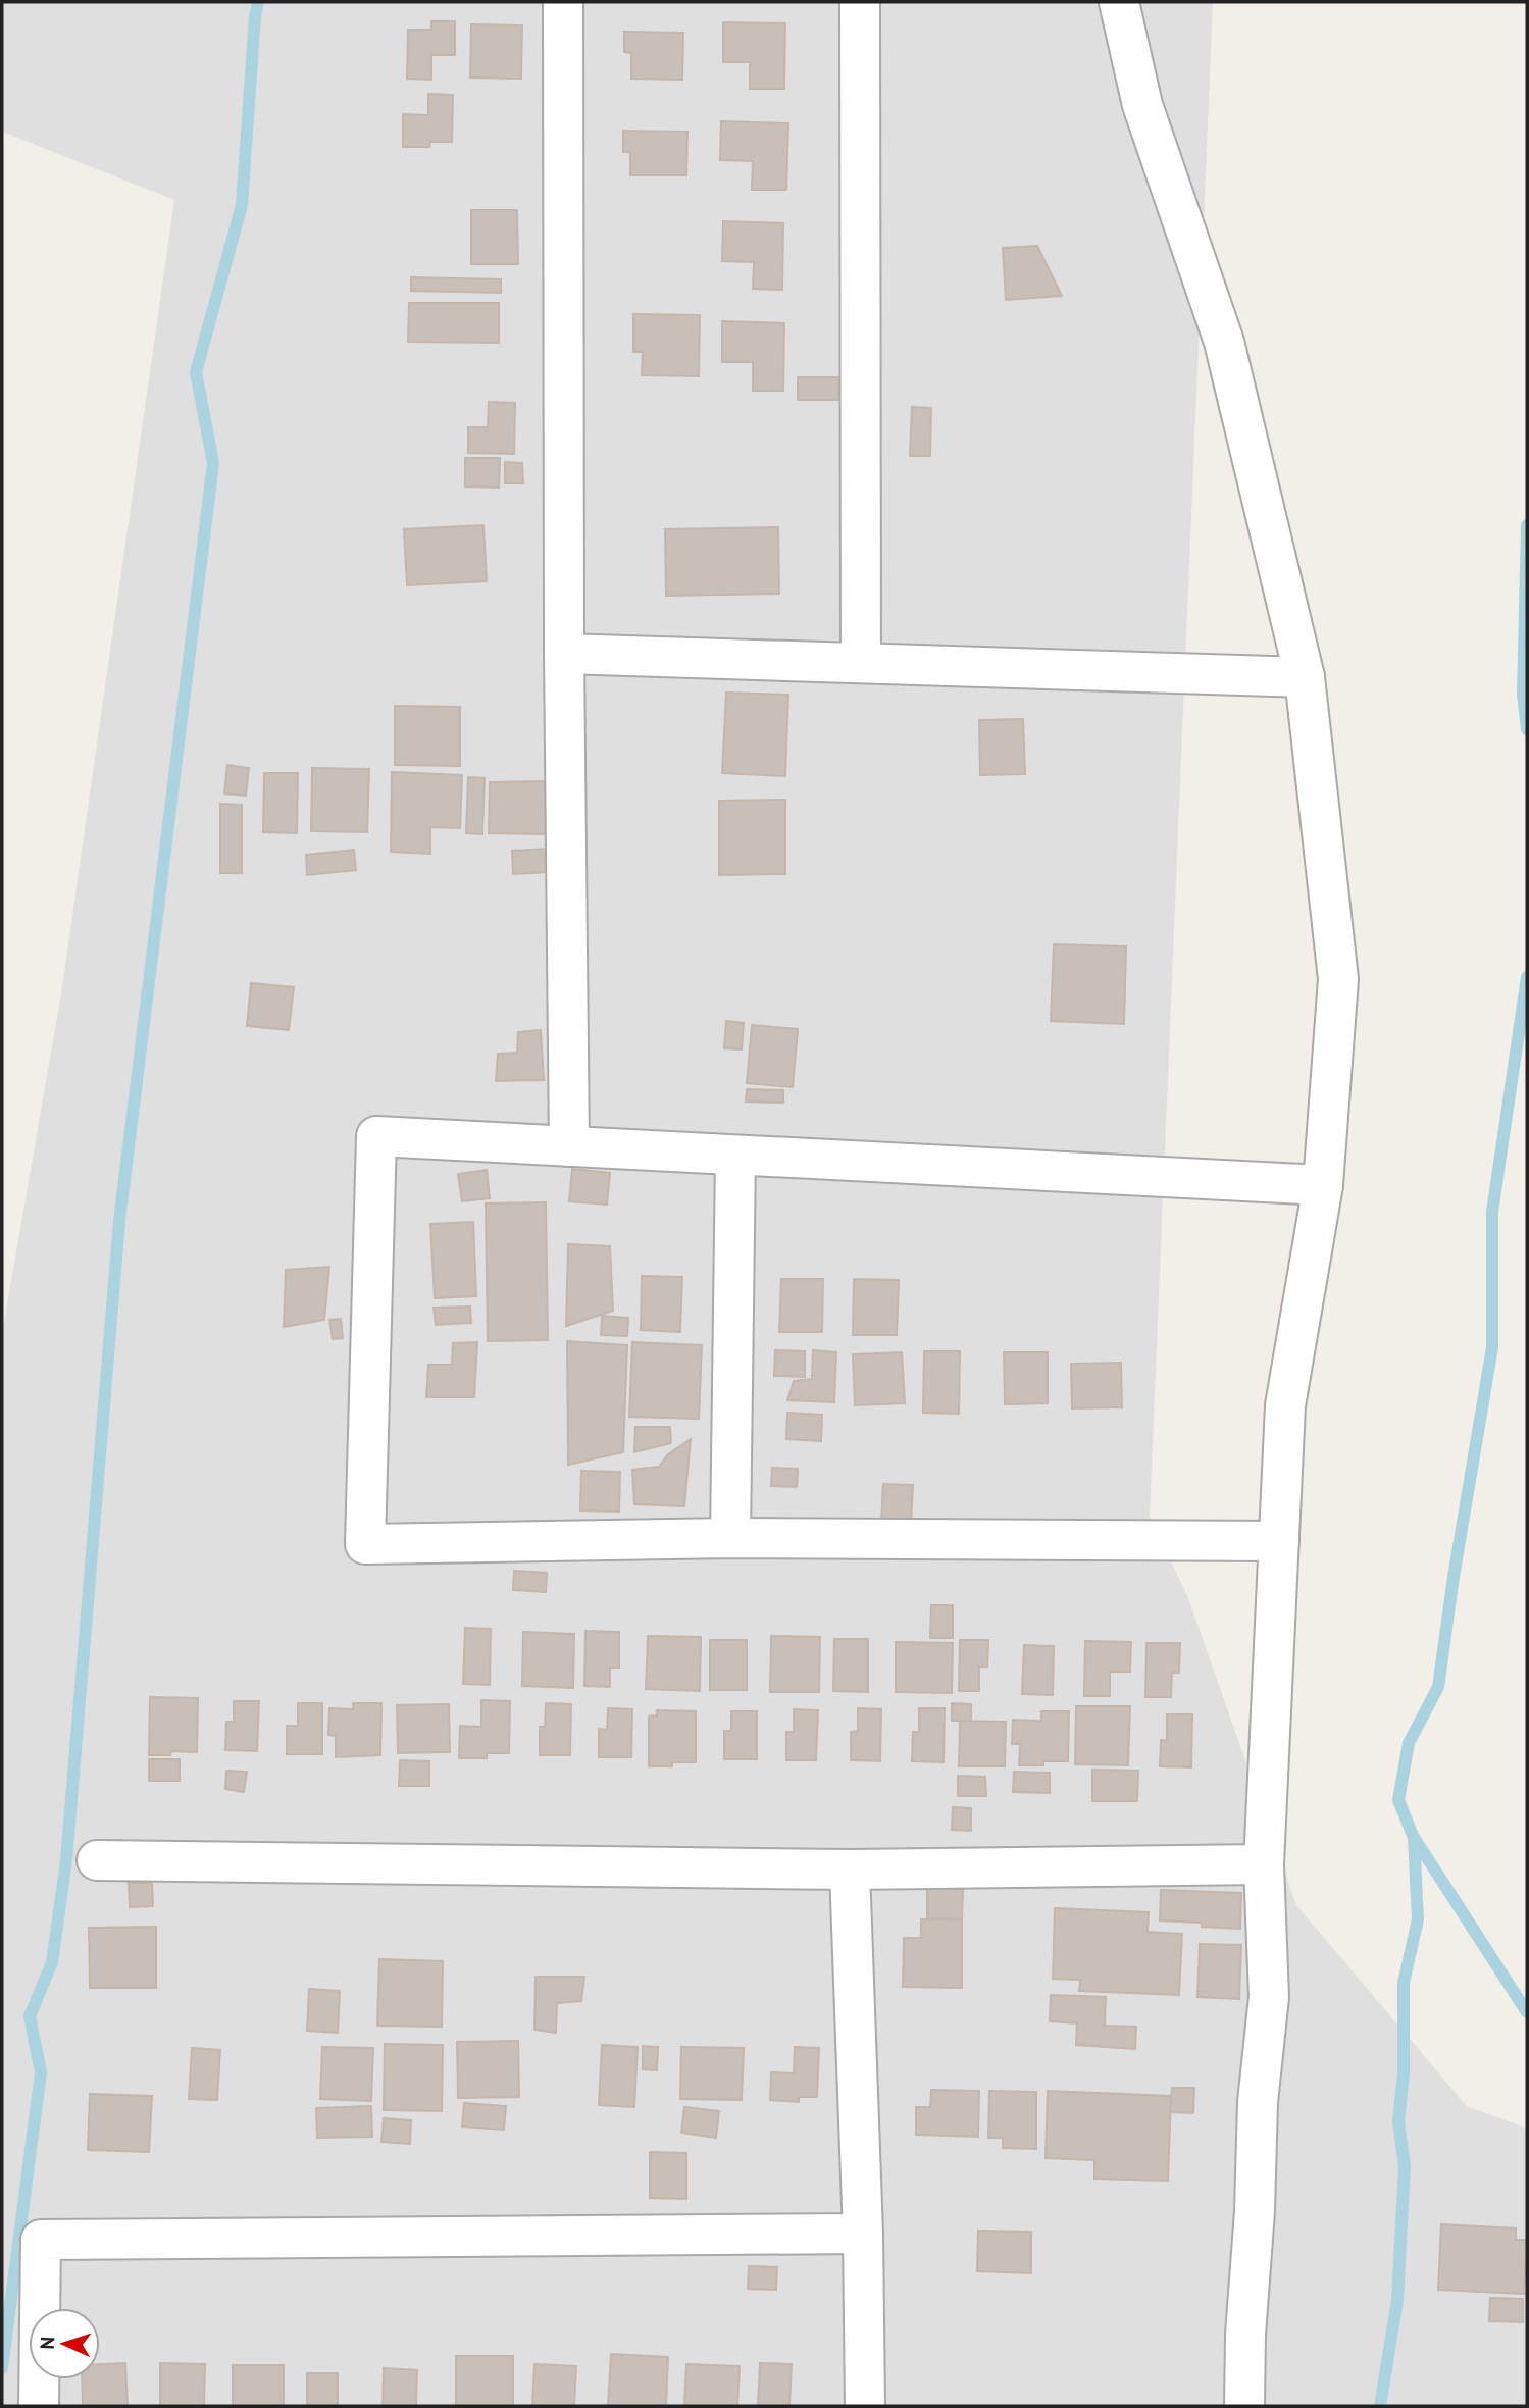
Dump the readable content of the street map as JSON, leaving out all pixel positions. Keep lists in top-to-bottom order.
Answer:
{
  "north": "left"
}
